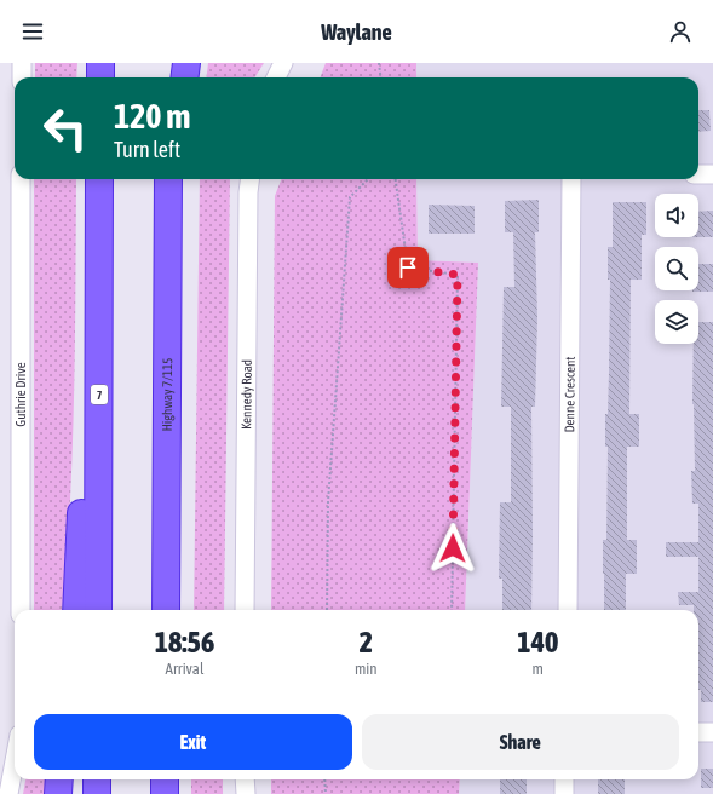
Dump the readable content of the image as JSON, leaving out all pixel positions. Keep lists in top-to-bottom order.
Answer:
{
  "streets": {
    "highway": ["7", "Highway 7/115"],
    "street": ["Guthrie Drive", "Kennedy Road", "Denne Crescent"]
  },
  "page": {
    "header": "Waylane",
    "turn": ["120 m", "Turn left"],
    "eta": [
      "18:56",
      "Arrival",
      "2",
      "min",
      "140",
      "m"
    ],
    "buttons": ["Exit", "Share"]
  }
}
